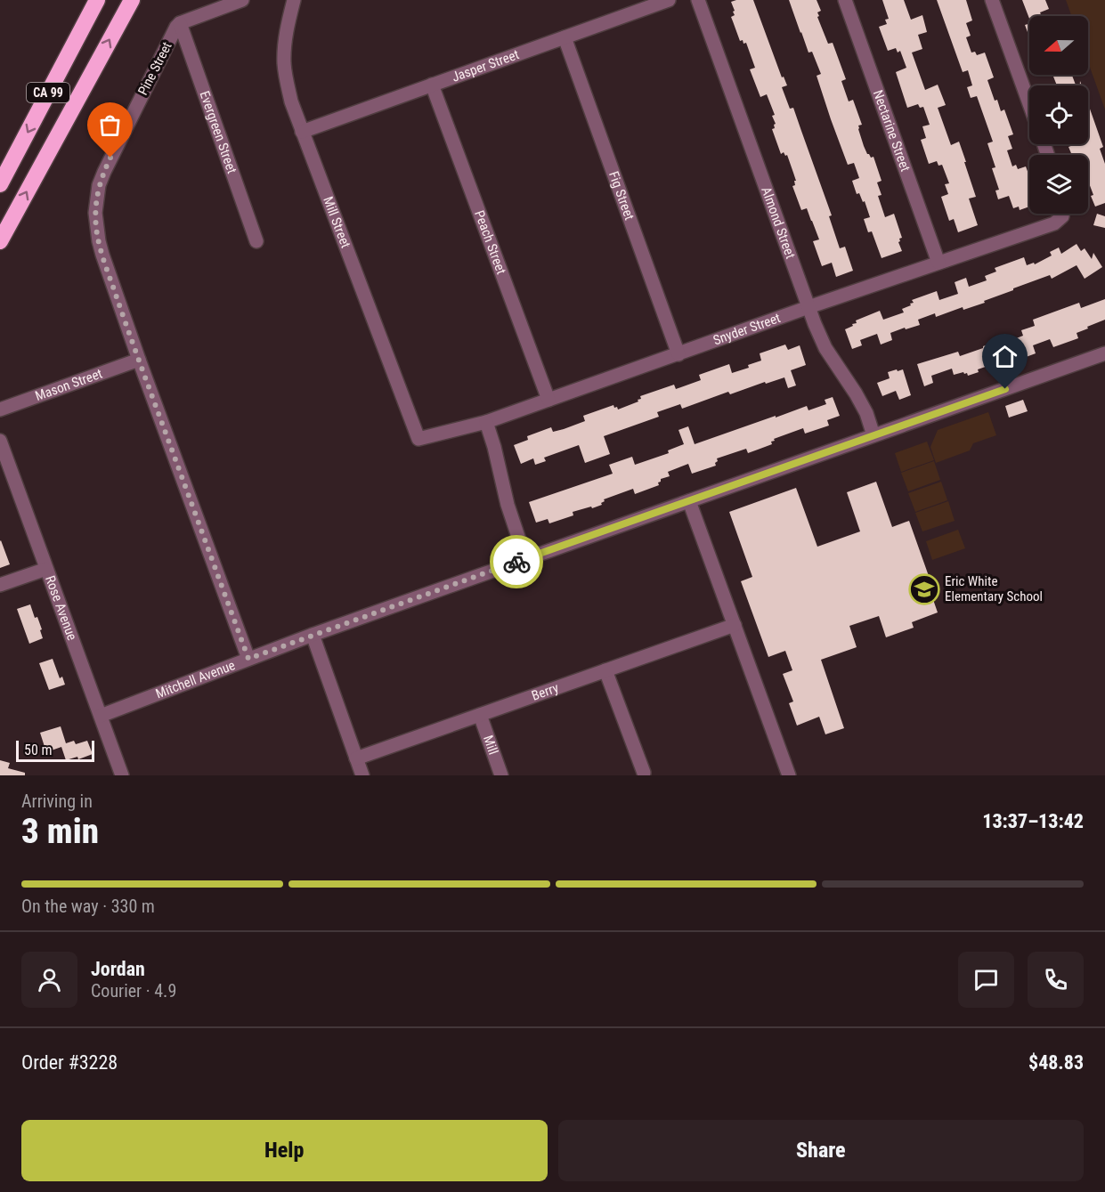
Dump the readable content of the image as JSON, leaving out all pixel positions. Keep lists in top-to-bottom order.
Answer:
{
  "streets": {
    "highway": ["CA 99"],
    "street": [
      "Jasper Street",
      "Pine Street",
      "Nectarine Street",
      "Evergreen Street",
      "Fig Street",
      "Almond Street",
      "Mill Street",
      "Peach Street",
      "Snyder Street",
      "Mason Street",
      "Rose Avenue",
      "Mitchell Avenue",
      "Berry",
      "Mill"
    ]
  },
  "crossings": [
    ["Jasper Street", "Fig Street"],
    ["Jasper Street", "Mill Street"],
    ["Jasper Street", "Peach Street"],
    ["Pine Street", "Evergreen Street"],
    ["Pine Street", "Mason Street"],
    ["Pine Street", "Mitchell Avenue"],
    ["Nectarine Street", "Snyder Street"],
    ["Fig Street", "Snyder Street"],
    ["Almond Street", "Snyder Street"],
    ["Almond Street", "Mitchell Avenue"],
    ["Mill Street", "Snyder Street"],
    ["Peach Street", "Snyder Street"],
    ["Rose Avenue", "Mitchell Avenue"],
    ["Berry", "Mill"]
  ],
  "places": {
    "school or university": ["Eric White Elementary School"]
  },
  "scale_bar": "50 m",
  "north": "left",
  "page": {
    "scale": "50 m",
    "heading": ["3 min", "Arriving in", "13:37–13:42"],
    "panel": [
      "Jordan",
      "Courier · 4.9",
      "Order #3228",
      "$48.83"
    ],
    "bar": "On the way · 330 m",
    "buttons": ["Help", "Share"]
  }
}
